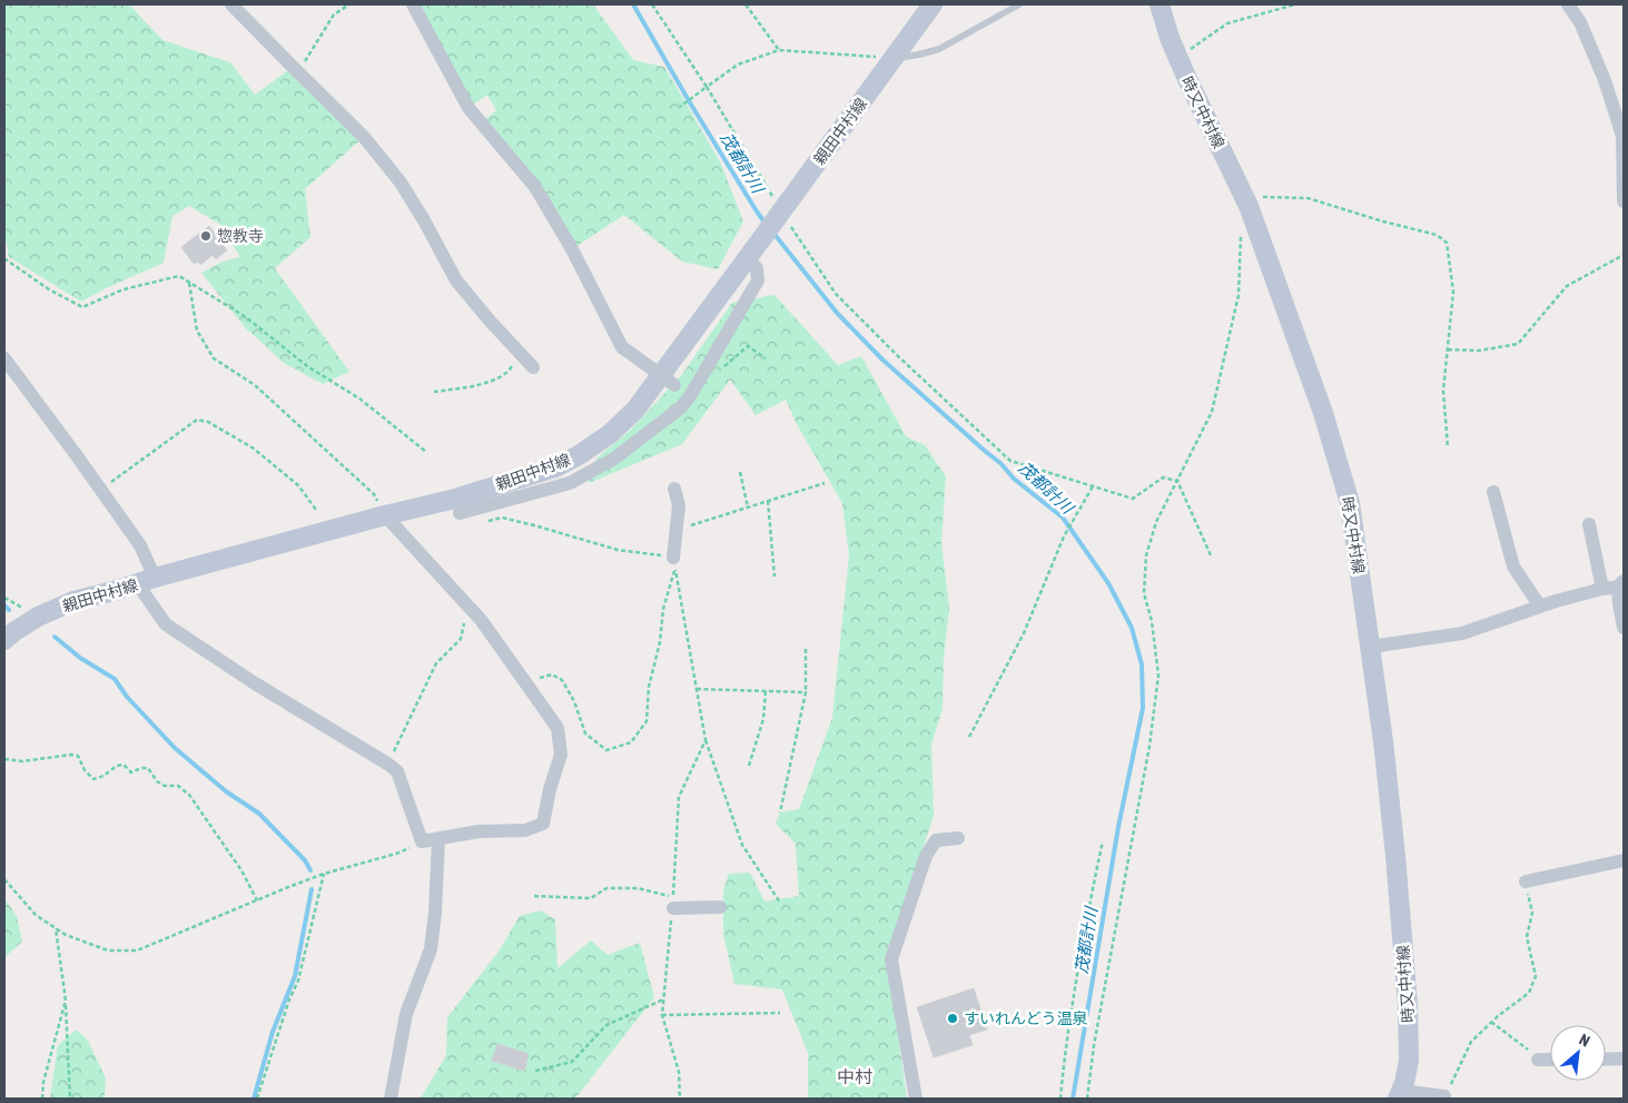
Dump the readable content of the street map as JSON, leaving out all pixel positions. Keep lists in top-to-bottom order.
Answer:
{
  "streets": {
    "main road": ["時又中村線", "親田中村線"]
  },
  "districts": ["中村"],
  "water": ["茂都計川"],
  "places": ["惣教寺", "すいれんどう温泉"],
  "north": "top right"
}
